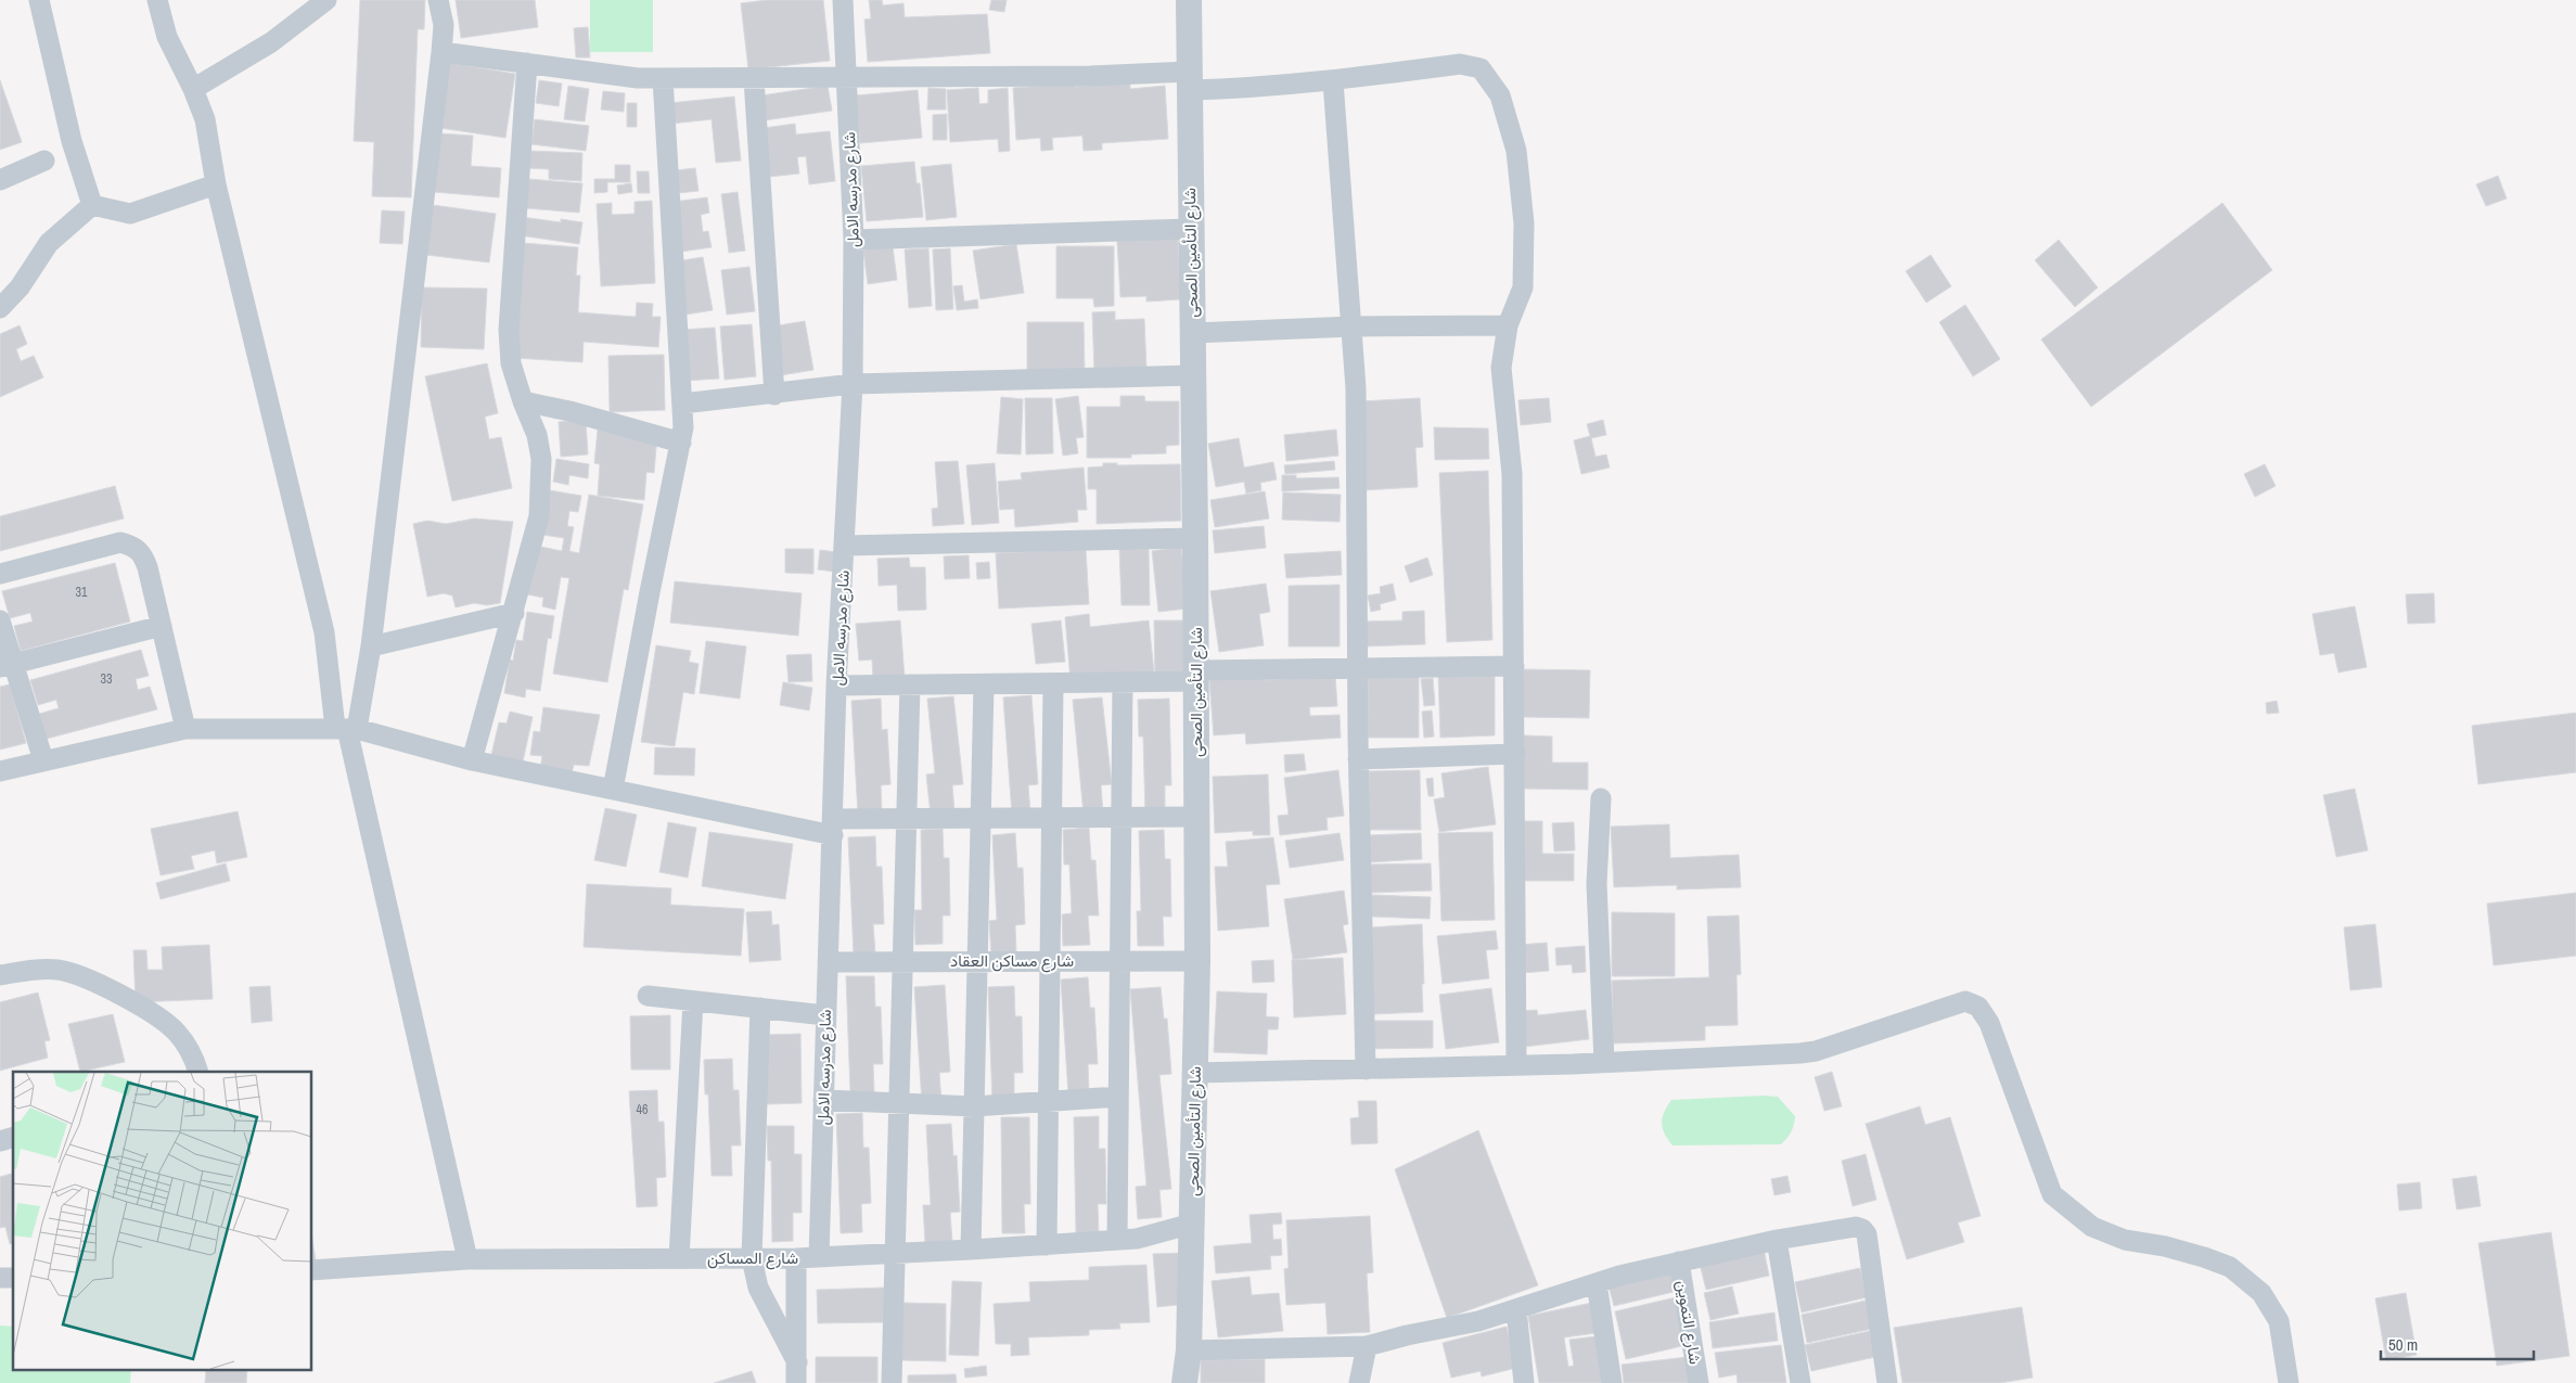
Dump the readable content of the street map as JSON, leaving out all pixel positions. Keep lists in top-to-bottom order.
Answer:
{
  "streets": {
    "street": [
      "شارع مدرسه الامل",
      "شارع التأمين الصحى",
      "شارع مساكن العقاد",
      "شارع المساكن",
      "شارع التموين"
    ]
  },
  "crossings": [
    ["شارع مدرسه الامل", "شارع مساكن العقاد"],
    ["شارع مدرسه الامل", "شارع المساكن"],
    ["شارع التأمين الصحى", "شارع مساكن العقاد"],
    ["شارع التأمين الصحى", "شارع المساكن"]
  ],
  "house_numbers": ["31", "33", "46"],
  "scale_bar": "50 m"
}
